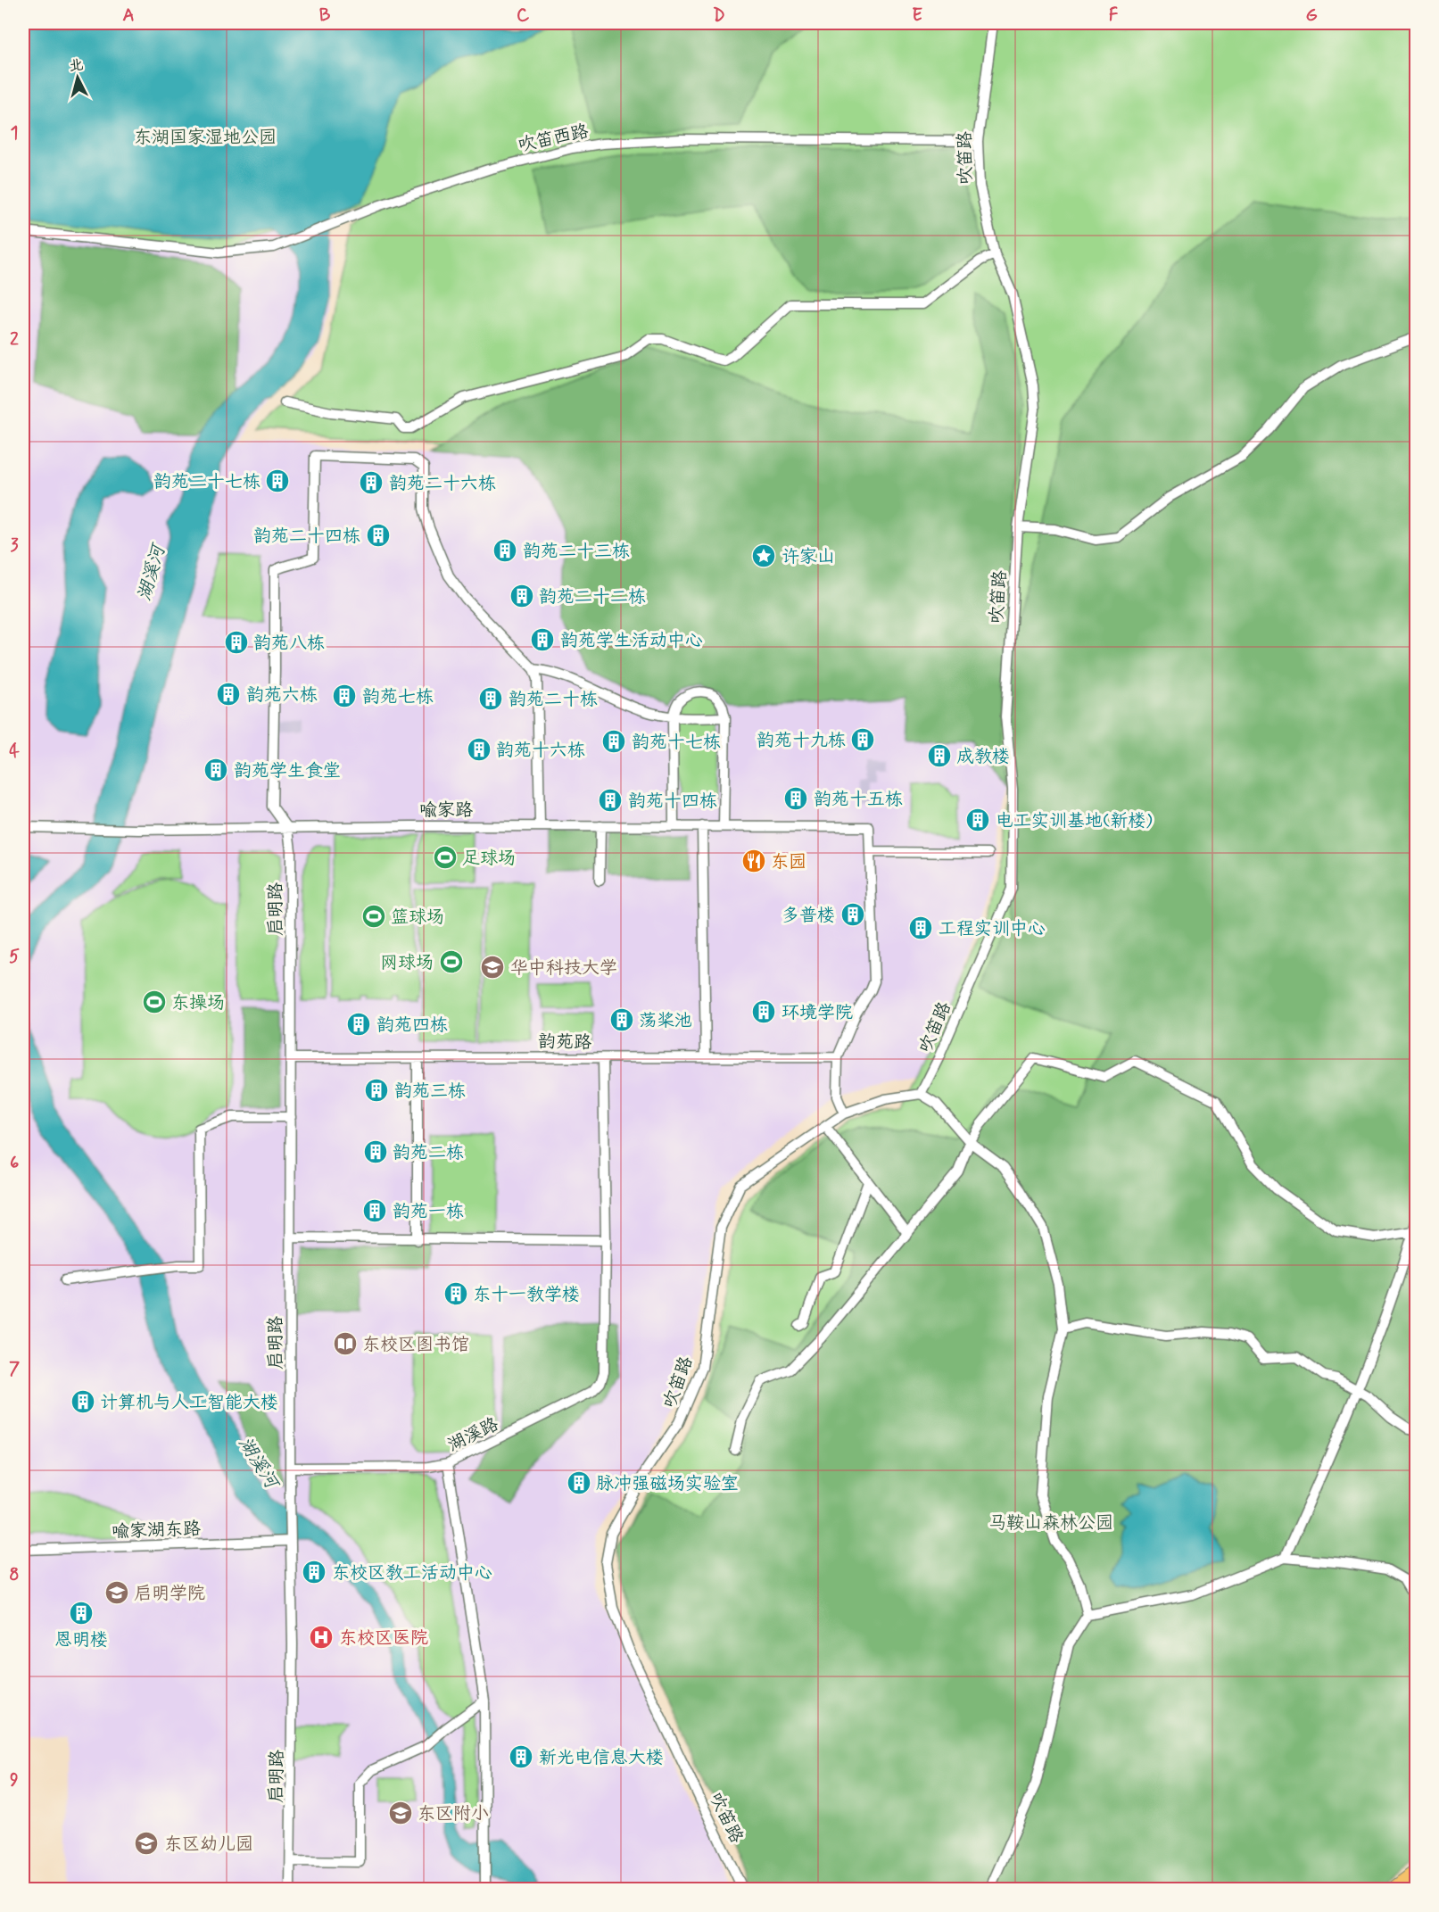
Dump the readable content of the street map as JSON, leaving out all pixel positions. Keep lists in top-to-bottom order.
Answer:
{
  "streets": {
    "street": [
      "吹笛西路",
      "吹笛路",
      "喻家路",
      "启明路",
      "韵苑路",
      "湖溪路",
      "喻家湖东路"
    ]
  },
  "crossings": [
    ["吹笛西路", "吹笛路"],
    ["喻家路", "启明路"],
    ["启明路", "韵苑路"],
    ["启明路", "喻家湖东路"],
    ["韵苑路", "湖溪路"]
  ],
  "water": ["湖溪河"],
  "parks": ["东湖国家湿地公园", "马鞍山森林公园"],
  "places": {
    "building": [
      "韵苑二十七栋",
      "韵苑二十六栋",
      "韵苑二十四栋",
      "韵苑二十三栋",
      "韵苑二十二栋",
      "韵苑学生活动中心",
      "韵苑八栋",
      "韵苑六栋",
      "韵苑七栋",
      "韵苑二十栋",
      "韵苑十九栋",
      "韵苑十七栋",
      "韵苑十六栋",
      "成教楼",
      "韵苑学生食堂",
      "韵苑十五栋",
      "韵苑十四栋",
      "电工实训基地(新楼)",
      "多普楼",
      "工程实训中心",
      "环境学院",
      "荡桨池",
      "韵苑四栋",
      "韵苑三栋",
      "韵苑二栋",
      "韵苑一栋",
      "东十一教学楼",
      "计算机与人工智能大楼",
      "脉冲强磁场实验室",
      "东校区教工活动中心",
      "恩明楼",
      "新光电信息大楼"
    ],
    "place": ["许家山"],
    "sports": [
      "足球场",
      "篮球场",
      "网球场",
      "东操场"
    ],
    "restaurant": ["东园"],
    "school or university": [
      "华中科技大学",
      "启明学院",
      "东区附小",
      "东区幼儿园"
    ],
    "library": ["东校区图书馆"],
    "hospital": ["东校区医院"]
  },
  "north": "top",
  "grid": {
    "columns": [
      "A",
      "B",
      "C",
      "D",
      "E",
      "F",
      "G"
    ],
    "rows": [
      "1",
      "2",
      "3",
      "4",
      "5",
      "6",
      "7",
      "8",
      "9"
    ]
  }
}
